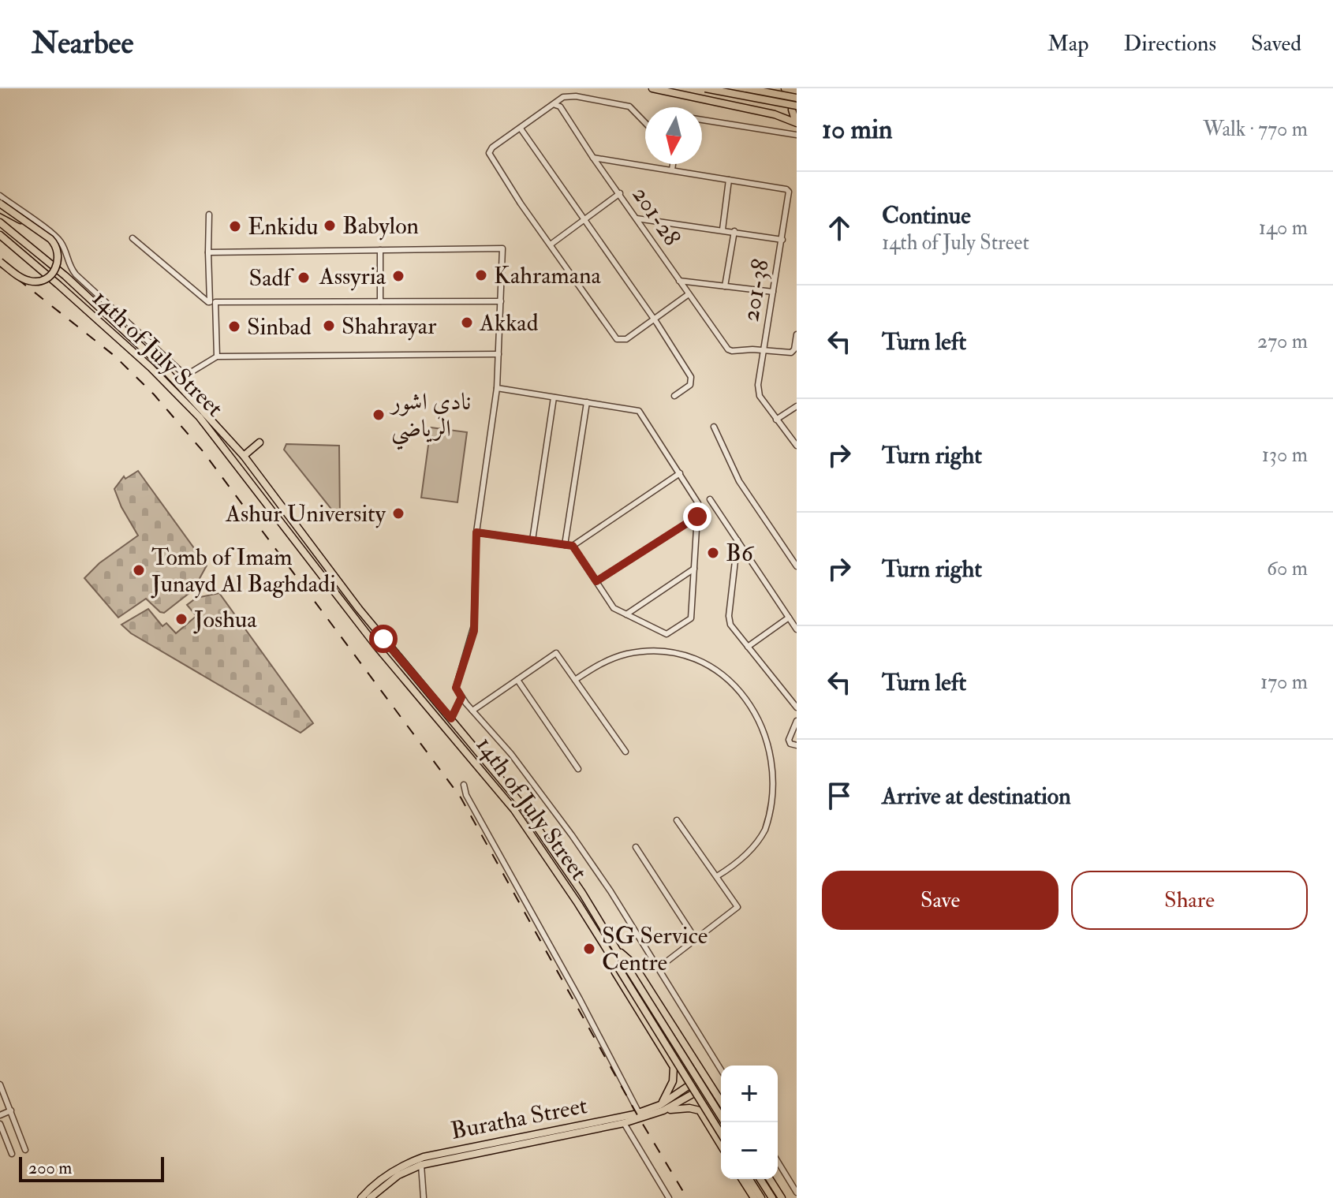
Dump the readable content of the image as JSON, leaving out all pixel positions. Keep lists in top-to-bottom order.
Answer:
{
  "streets": {
    "main road": ["14th of July Street", "Buratha Street"],
    "street": ["201-28", "201-38"]
  },
  "crossings": [
    ["201-28", "201-38"]
  ],
  "places": [
    "Babylon",
    "Enkidu",
    "Kahramana",
    "Assyria",
    "Sadf",
    "Akkad",
    "Shahrayar",
    "Sinbad",
    "نادي اشور الرياضي",
    "Ashur University",
    "B6",
    "Tomb of Imam Junayd Al Baghdadi",
    "Joshua",
    "SG Service Centre"
  ],
  "scale_bar": "200 m",
  "north": "bottom",
  "page": {
    "header": "Nearbee",
    "nav": ["Map", "Directions", "Saved"],
    "heading": ["10 min", "Walk · 770 m"],
    "list": [
      ["Continue", "14th of July Street", "140 m"],
      ["Turn left", "270 m"],
      ["Turn right", "130 m"],
      ["Turn right", "60 m"],
      ["Turn left", "170 m"],
      "Arrive at destination"
    ],
    "buttons": ["Save", "Share"],
    "map_buttons": ["+", "−"],
    "scale": "200 m"
  }
}
